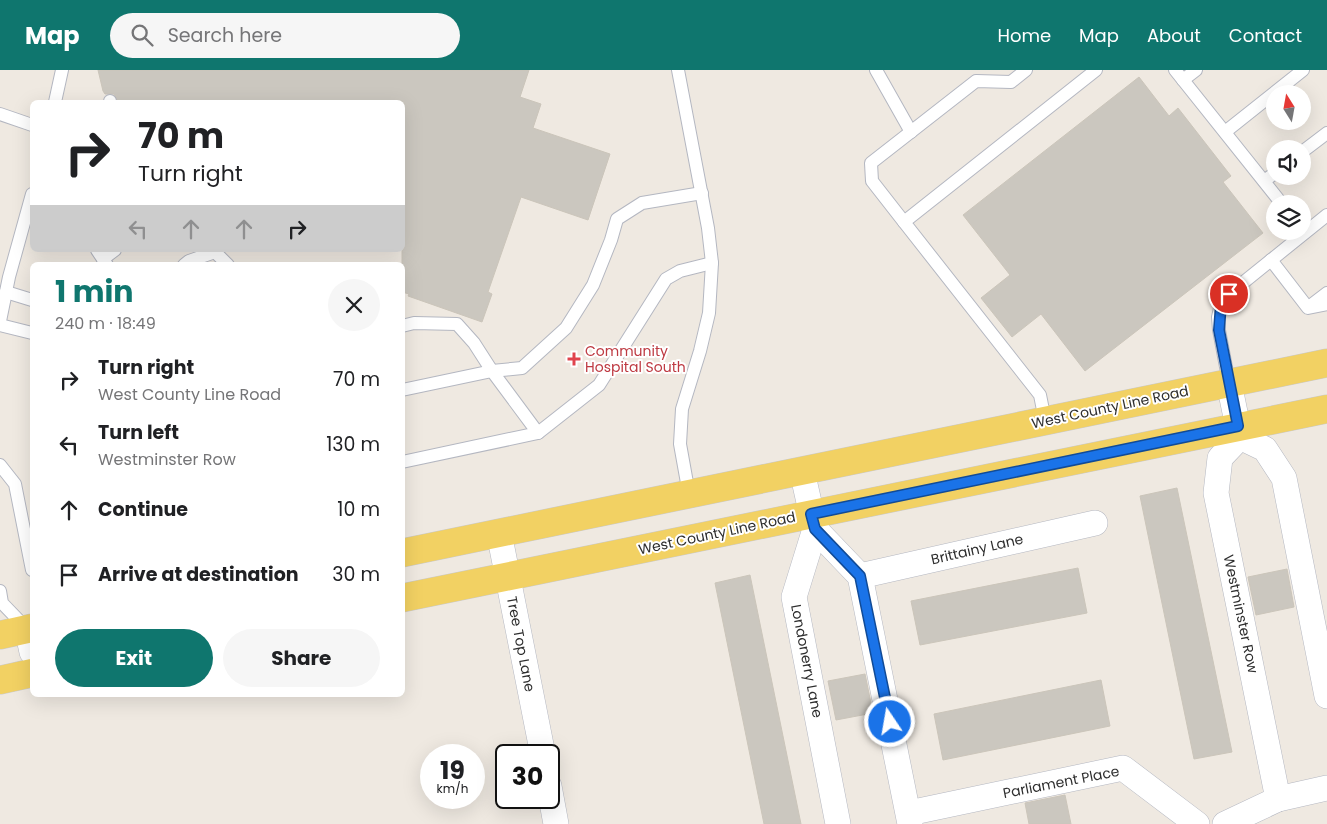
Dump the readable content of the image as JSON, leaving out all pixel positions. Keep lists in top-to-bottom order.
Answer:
{
  "streets": {
    "main road": ["West County Line Road"],
    "street": [
      "Brittainy Lane",
      "Westminster Row",
      "Tree Top Lane",
      "Londonerry Lane",
      "Parliament Place"
    ]
  },
  "crossings": [
    ["West County Line Road", "Westminster Row"],
    ["West County Line Road", "Tree Top Lane"],
    ["West County Line Road", "Londonerry Lane"]
  ],
  "places": {
    "health": ["Community Hospital South"]
  },
  "north": "top",
  "page": {
    "header": "Map",
    "search": "Search here",
    "nav": [
      "Home",
      "Map",
      "About",
      "Contact"
    ],
    "turn": ["70 m", "Turn right"],
    "heading": ["1 min", "240 m · 18:49"],
    "list": [
      {
        "name": "Turn right",
        "note": "West County Line Road",
        "value": "70 m"
      },
      {
        "name": "Turn left",
        "note": "Westminster Row",
        "value": "130 m"
      },
      {
        "name": "Continue",
        "value": "10 m"
      },
      {
        "name": "Arrive at destination",
        "value": "30 m"
      }
    ],
    "buttons": ["Exit", "Share"],
    "speed": "19 km/h",
    "limit": "30"
  }
}
